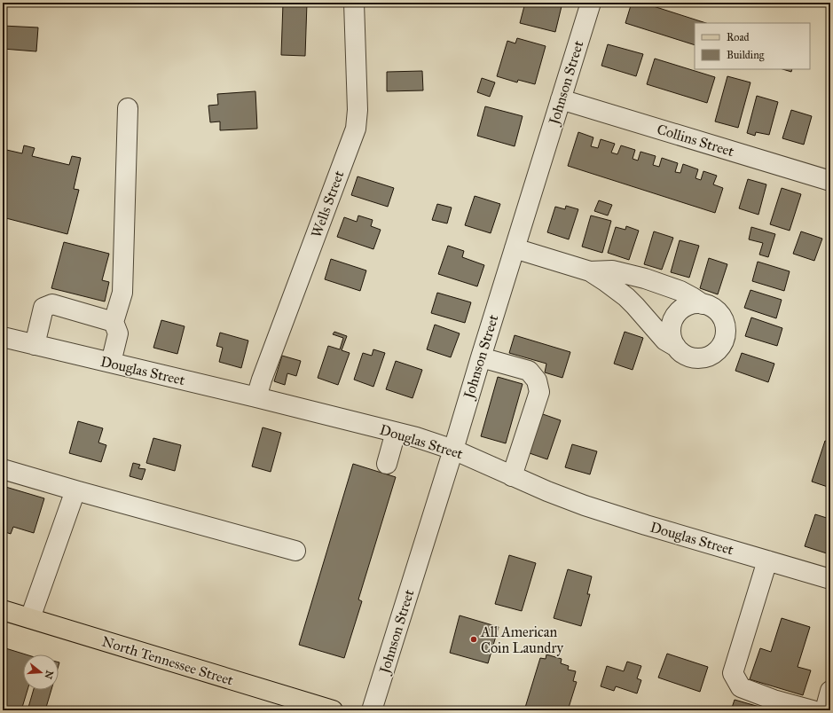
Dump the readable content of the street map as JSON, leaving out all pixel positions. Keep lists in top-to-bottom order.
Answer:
{
  "streets": {
    "main road": ["North Tennessee Street"],
    "street": [
      "Johnson Street",
      "Collins Street",
      "Wells Street",
      "Douglas Street"
    ]
  },
  "crossings": [
    ["Johnson Street", "Collins Street"],
    ["Johnson Street", "Douglas Street"],
    ["Wells Street", "Douglas Street"]
  ],
  "places": ["All American Coin Laundry"],
  "legend": ["Road", "Building"],
  "north": "right"
}
